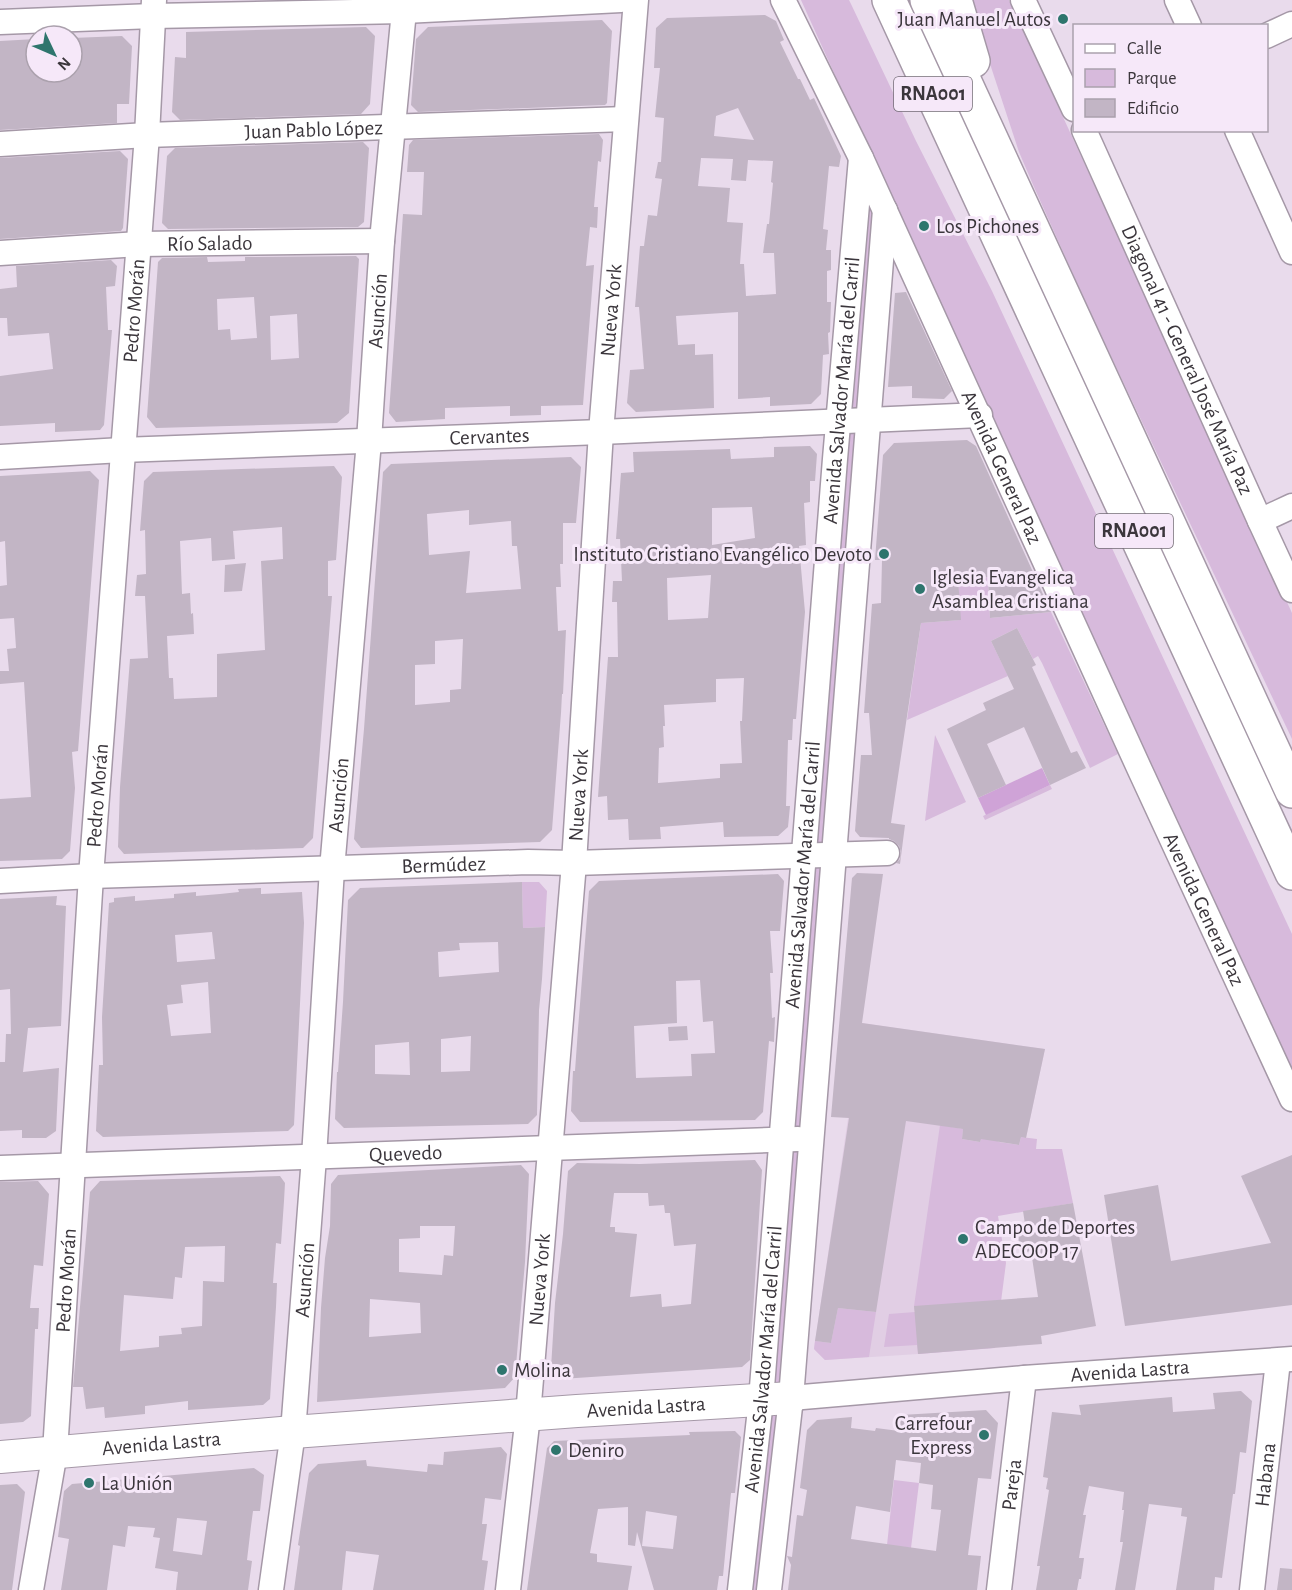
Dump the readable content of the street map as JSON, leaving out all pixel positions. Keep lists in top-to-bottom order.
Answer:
{
  "streets": {
    "highway": ["RNA001"],
    "main road": ["Avenida Lastra"],
    "street": [
      "Juan Pablo López",
      "Río Salado",
      "Pedro Morán",
      "Asunción",
      "Nueva York",
      "Diagonal 41 - General José María Paz",
      "Avenida Salvador María del Carril",
      "Cervantes",
      "Avenida General Paz",
      "Bermúdez",
      "Quevedo",
      "Habana",
      "Pareja"
    ]
  },
  "crossings": [
    ["Juan Pablo López", "Pedro Morán"],
    ["Juan Pablo López", "Asunción"],
    ["Juan Pablo López", "Nueva York"],
    ["Río Salado", "Pedro Morán"],
    ["Río Salado", "Asunción"],
    ["Pedro Morán", "Cervantes"],
    ["Pedro Morán", "Bermúdez"],
    ["Pedro Morán", "Quevedo"],
    ["Pedro Morán", "Avenida Lastra"],
    ["Asunción", "Cervantes"],
    ["Asunción", "Bermúdez"],
    ["Asunción", "Quevedo"],
    ["Asunción", "Avenida Lastra"],
    ["Nueva York", "Cervantes"],
    ["Nueva York", "Bermúdez"],
    ["Nueva York", "Quevedo"],
    ["Nueva York", "Avenida Lastra"],
    ["Avenida Salvador María del Carril", "Cervantes"],
    ["Avenida Salvador María del Carril", "Avenida General Paz"],
    ["Avenida Salvador María del Carril", "Bermúdez"],
    ["Avenida Salvador María del Carril", "Quevedo"],
    ["Avenida Salvador María del Carril", "Avenida Lastra"],
    ["Cervantes", "Avenida General Paz"],
    ["Avenida Lastra", "Habana"],
    ["Avenida Lastra", "Pareja"]
  ],
  "places": [
    "Juan Manuel Autos",
    "Los Pichones",
    "Instituto Cristiano Evangélico Devoto",
    "Iglesia Evangelica Asamblea Cristiana",
    "Campo de Deportes ADECOOP 17",
    "Molina",
    "Carrefour Express",
    "Deniro",
    "La Unión"
  ],
  "legend": ["Calle", "Parque", "Edificio"],
  "north": "bottom right"
}
